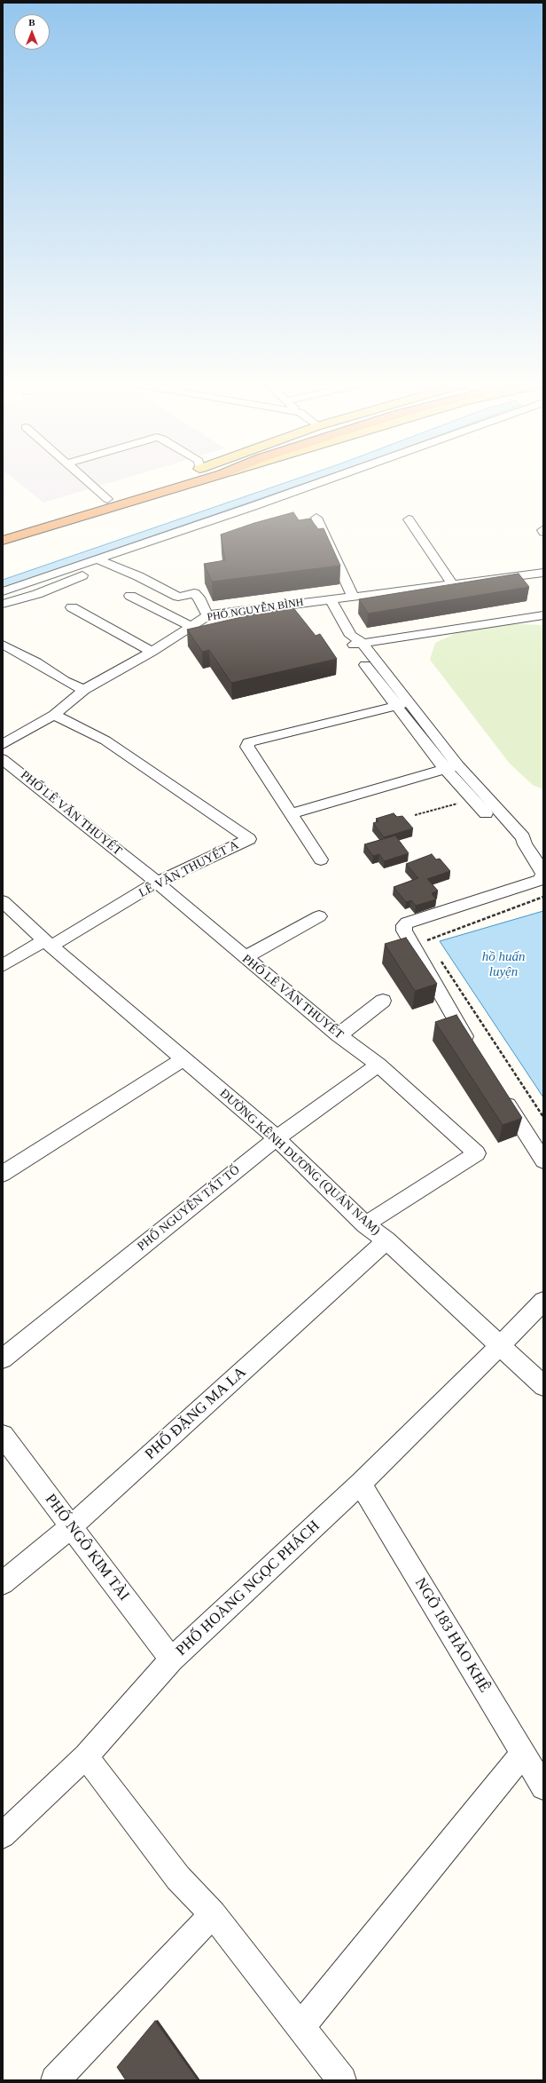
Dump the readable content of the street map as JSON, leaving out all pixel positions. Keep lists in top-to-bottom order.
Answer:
{
  "streets": {
    "street": [
      "PHỐ NGUYỄN BÌNH",
      "PHỐ LÊ VĂN THUYẾT",
      "LÊ VĂN THUYẾT A",
      "ĐƯỜNG KÊNH DƯƠNG (QUÁN NAM)",
      "PHỐ NGUYỄN TẤT TỐ",
      "PHỐ ĐẶNG MA LA",
      "PHỐ NGÔ KIM TÀI",
      "PHỐ HOÀNG NGỌC PHÁCH",
      "NGÕ 183 HÀO KHÊ"
    ]
  },
  "crossings": [
    ["PHỐ NGUYỄN BÌNH", "LÊ VĂN THUYẾT A"],
    ["PHỐ LÊ VĂN THUYẾT", "LÊ VĂN THUYẾT A"],
    ["PHỐ LÊ VĂN THUYẾT", "ĐƯỜNG KÊNH DƯƠNG (QUÁN NAM)"],
    ["PHỐ LÊ VĂN THUYẾT", "PHỐ NGUYỄN TẤT TỐ"],
    ["LÊ VĂN THUYẾT A", "ĐƯỜNG KÊNH DƯƠNG (QUÁN NAM)"],
    ["ĐƯỜNG KÊNH DƯƠNG (QUÁN NAM)", "PHỐ NGUYỄN TẤT TỐ"],
    ["ĐƯỜNG KÊNH DƯƠNG (QUÁN NAM)", "PHỐ ĐẶNG MA LA"],
    ["ĐƯỜNG KÊNH DƯƠNG (QUÁN NAM)", "PHỐ HOÀNG NGỌC PHÁCH"],
    ["PHỐ ĐẶNG MA LA", "PHỐ NGÔ KIM TÀI"],
    ["PHỐ NGÔ KIM TÀI", "PHỐ HOÀNG NGỌC PHÁCH"],
    ["PHỐ HOÀNG NGỌC PHÁCH", "NGÕ 183 HÀO KHÊ"]
  ],
  "water": ["hồ huấn luyện"],
  "north": "top"
}
